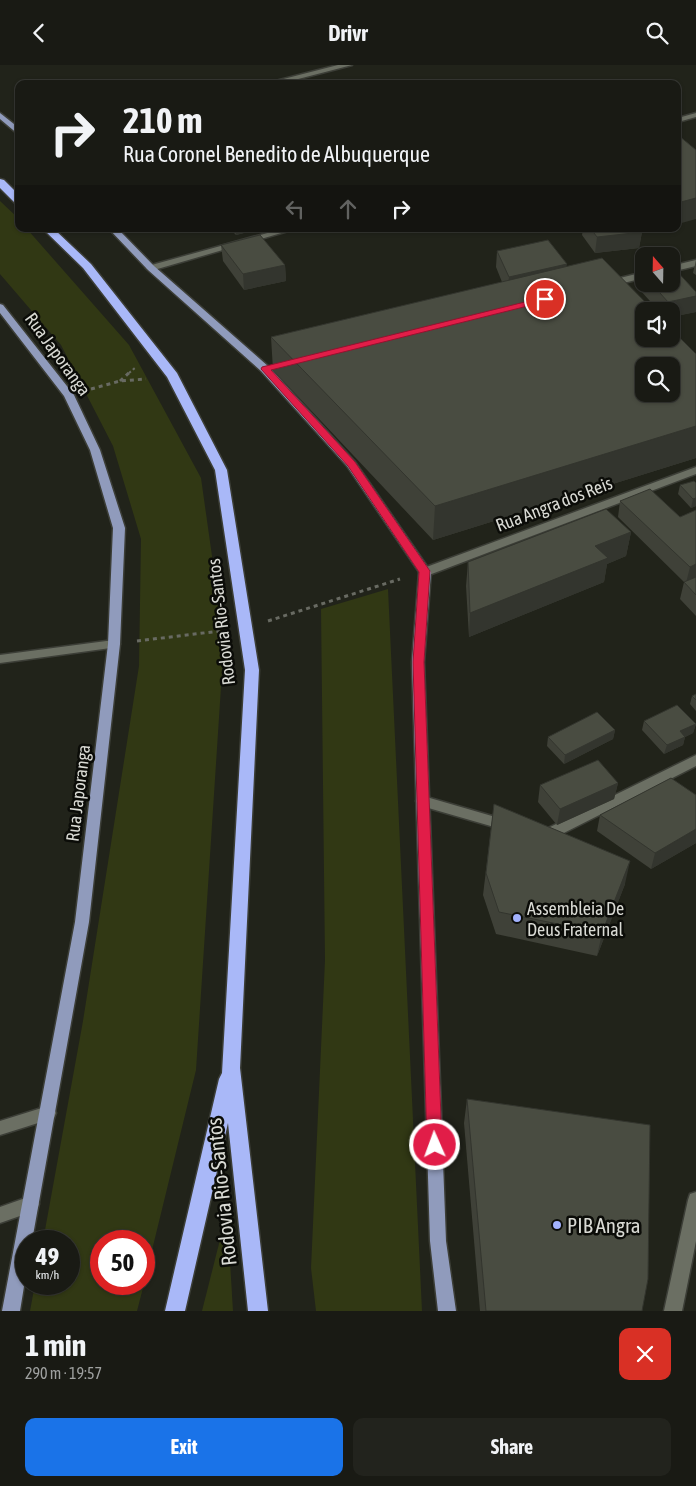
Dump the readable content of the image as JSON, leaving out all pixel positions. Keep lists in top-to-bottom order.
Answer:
{
  "streets": {
    "highway": ["Rodovia Rio-Santos"],
    "main road": ["Rua Japoranga"],
    "street": ["Rua Angra dos Reis"]
  },
  "places": ["Assembleia De Deus Fraternal", "PIB Angra"],
  "north": "top",
  "page": {
    "header": "Drivr",
    "turn": ["210 m", "Rua Coronel Benedito de Albuquerque"],
    "speed": "49 km/h",
    "limit": "50",
    "heading": ["1 min", "290 m · 19:57"],
    "buttons": ["Exit", "Share"]
  }
}
